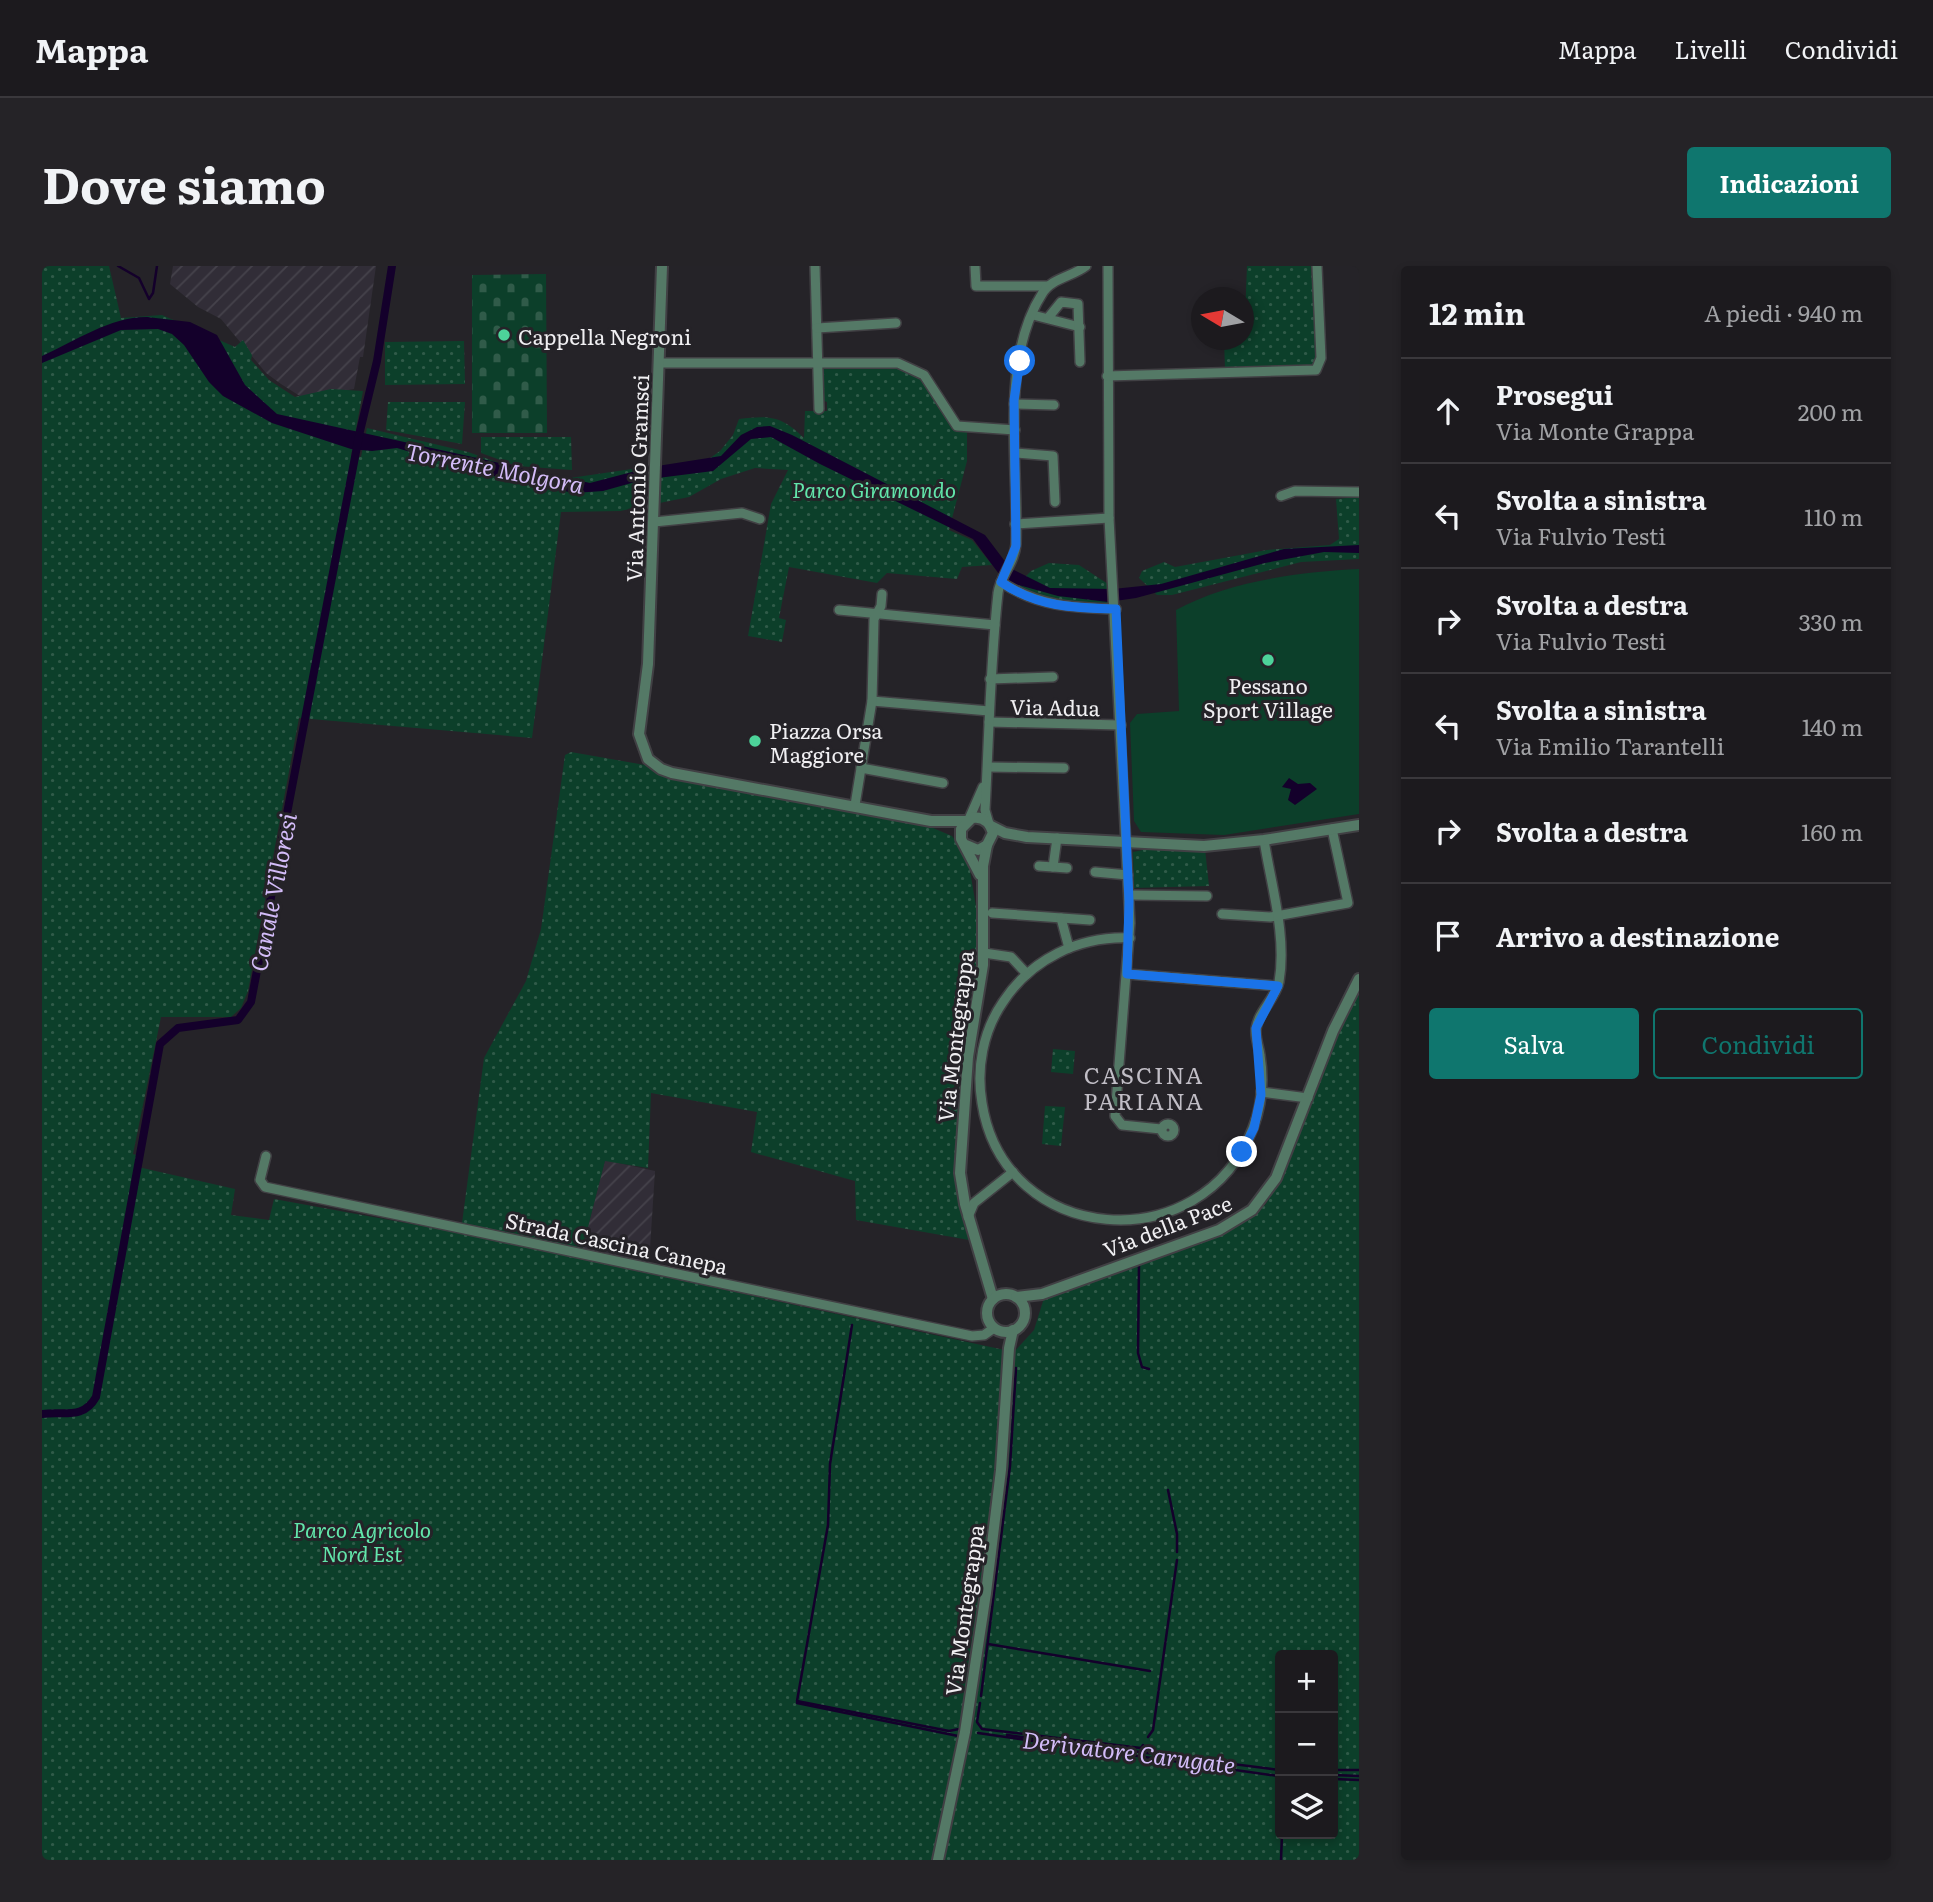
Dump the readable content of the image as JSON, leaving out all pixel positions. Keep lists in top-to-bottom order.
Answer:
{
  "streets": {
    "street": [
      "Via Antonio Gramsci",
      "Via Adua",
      "Via Montegrappa",
      "Via della Pace",
      "Strada Cascina Canepa"
    ]
  },
  "crossings": [
    ["Via Montegrappa", "Via della Pace"],
    ["Via Montegrappa", "Strada Cascina Canepa"],
    ["Via della Pace", "Strada Cascina Canepa"]
  ],
  "districts": ["CASCINA PARIANA"],
  "water": ["Torrente Molgora", "Canale Villoresi", "Derivatore Carugate"],
  "parks": ["Parco Giramondo", "Parco Agricolo Nord Est"],
  "places": ["Cappella Negroni", "Pessano Sport Village", "Piazza Orsa Maggiore"],
  "north": "left",
  "page": {
    "header": "Mappa",
    "nav": ["Mappa", "Livelli", "Condividi"],
    "title": "Dove siamo",
    "buttons": [
      "Indicazioni",
      ["Salva", "Condividi"]
    ],
    "heading": ["12 min", "A piedi · 940 m"],
    "list": [
      ["Prosegui", "Via Monte Grappa", "200 m"],
      ["Svolta a sinistra", "Via Fulvio Testi", "110 m"],
      ["Svolta a destra", "Via Fulvio Testi", "330 m"],
      ["Svolta a sinistra", "Via Emilio Tarantelli", "140 m"],
      ["Svolta a destra", "160 m"],
      "Arrivo a destinazione"
    ],
    "map_buttons": ["+", "−"]
  }
}
